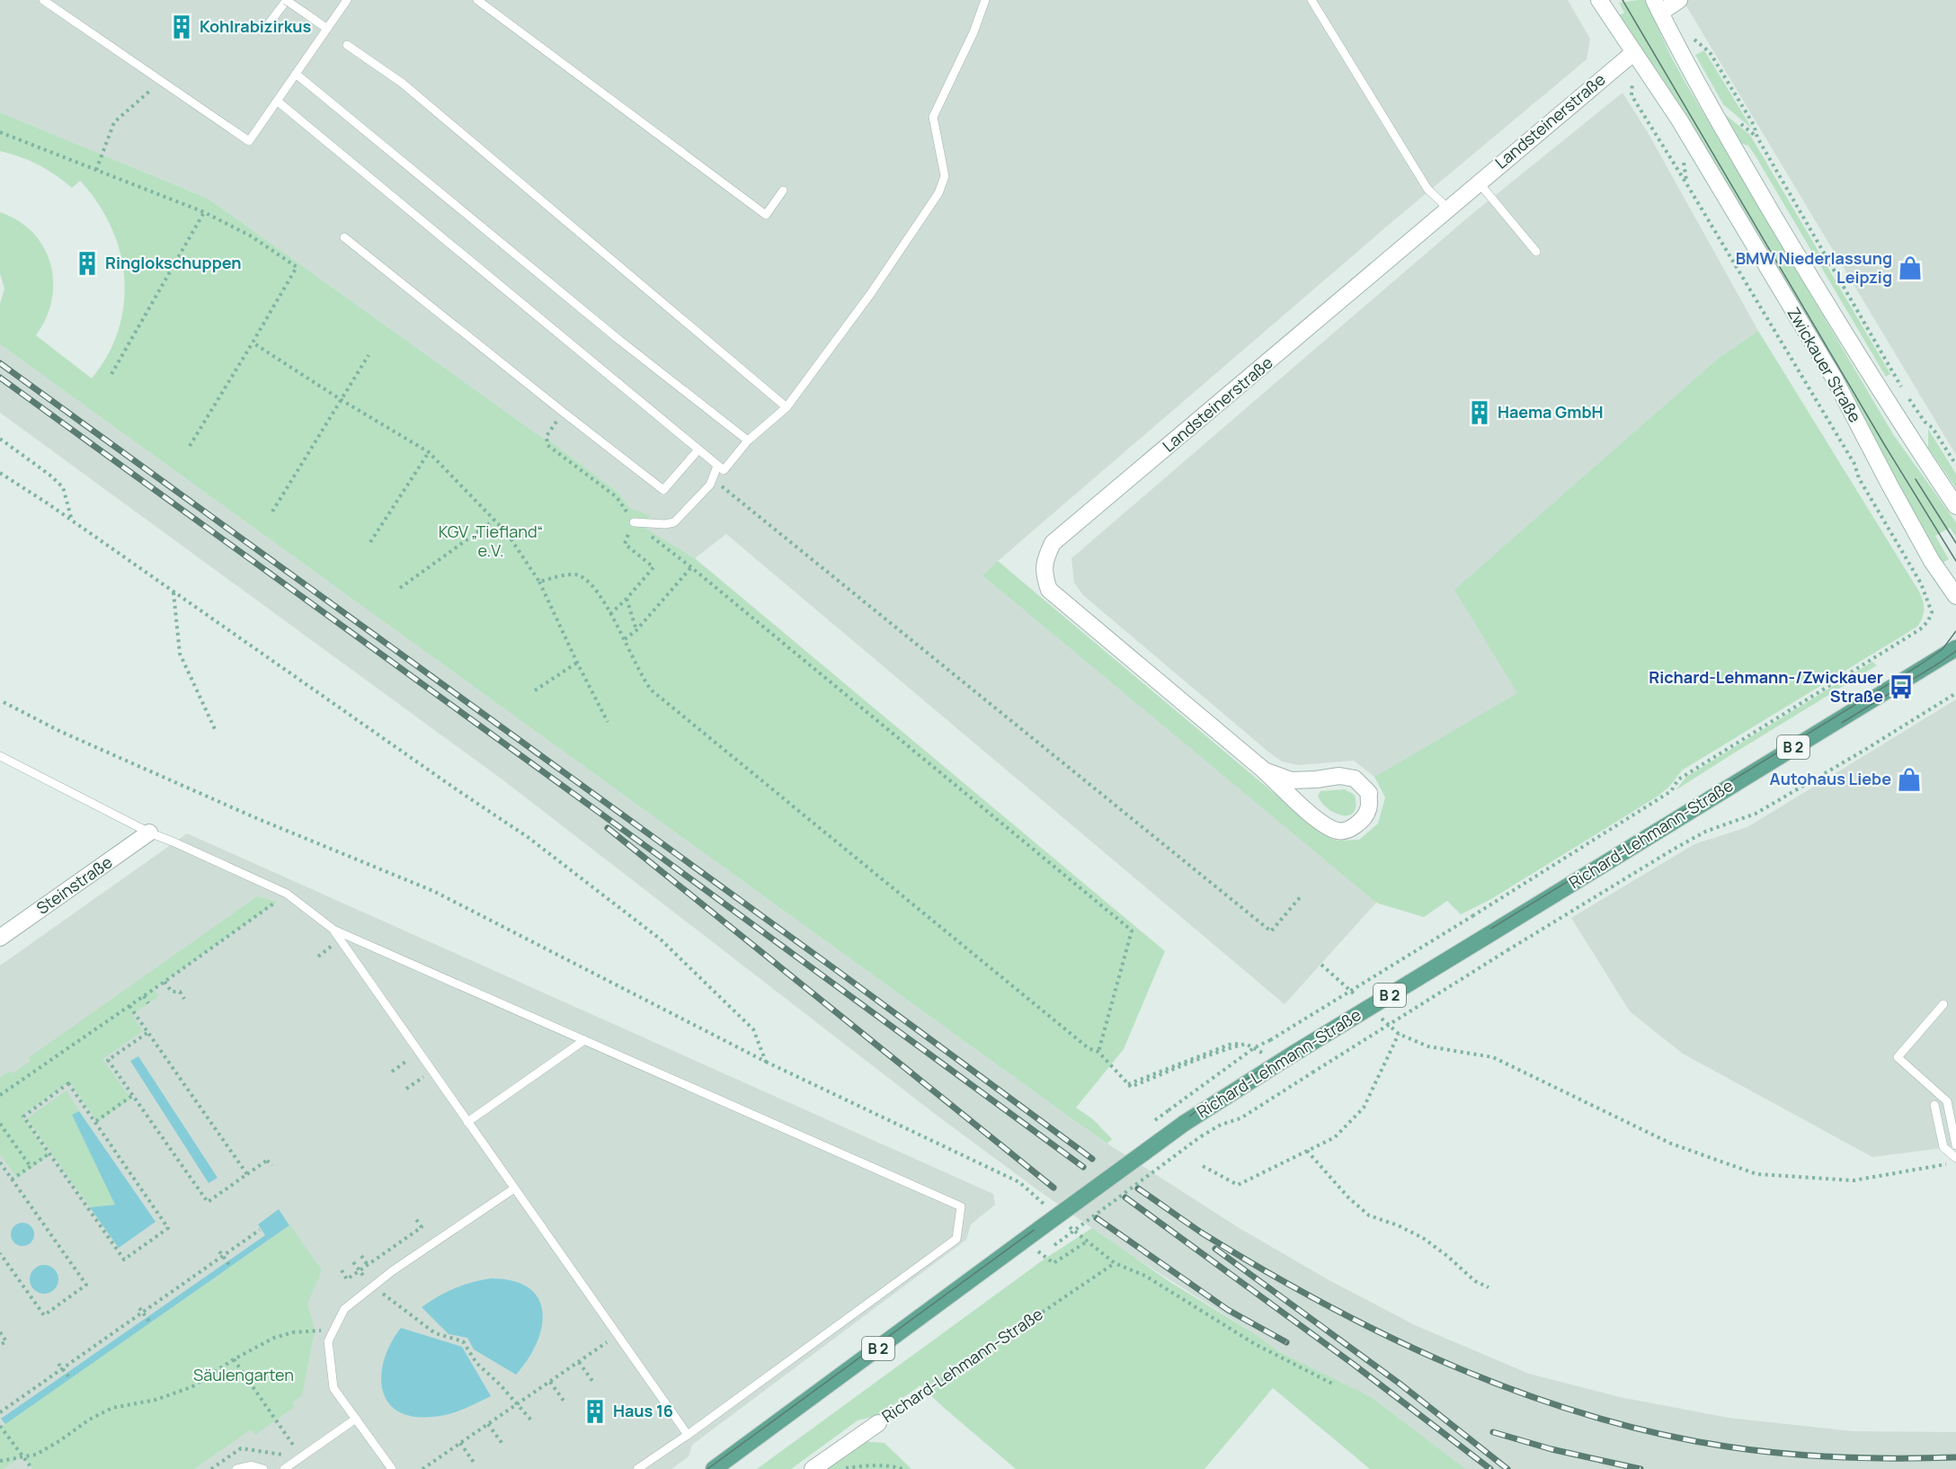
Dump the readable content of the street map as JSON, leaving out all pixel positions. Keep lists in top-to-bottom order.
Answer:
{
  "streets": {
    "main road": ["B 2", "Richard-Lehmann-Straße"],
    "street": ["Landsteinerstraße", "Zwickauer Straße", "Steinstraße"]
  },
  "crossings": [
    ["Landsteinerstraße", "Zwickauer Straße"]
  ],
  "parks": ["KGV „Tiefland“ e.V.", "Säulengarten"],
  "places": {
    "building": [
      "Kohlrabizirkus",
      "Ringlokschuppen",
      "Haema GmbH",
      "Haus 16"
    ],
    "shop": ["BMW Niederlassung Leipzig", "Autohaus Liebe"],
    "bus stop": ["Richard-Lehmann-/Zwickauer Straße"]
  }
}
